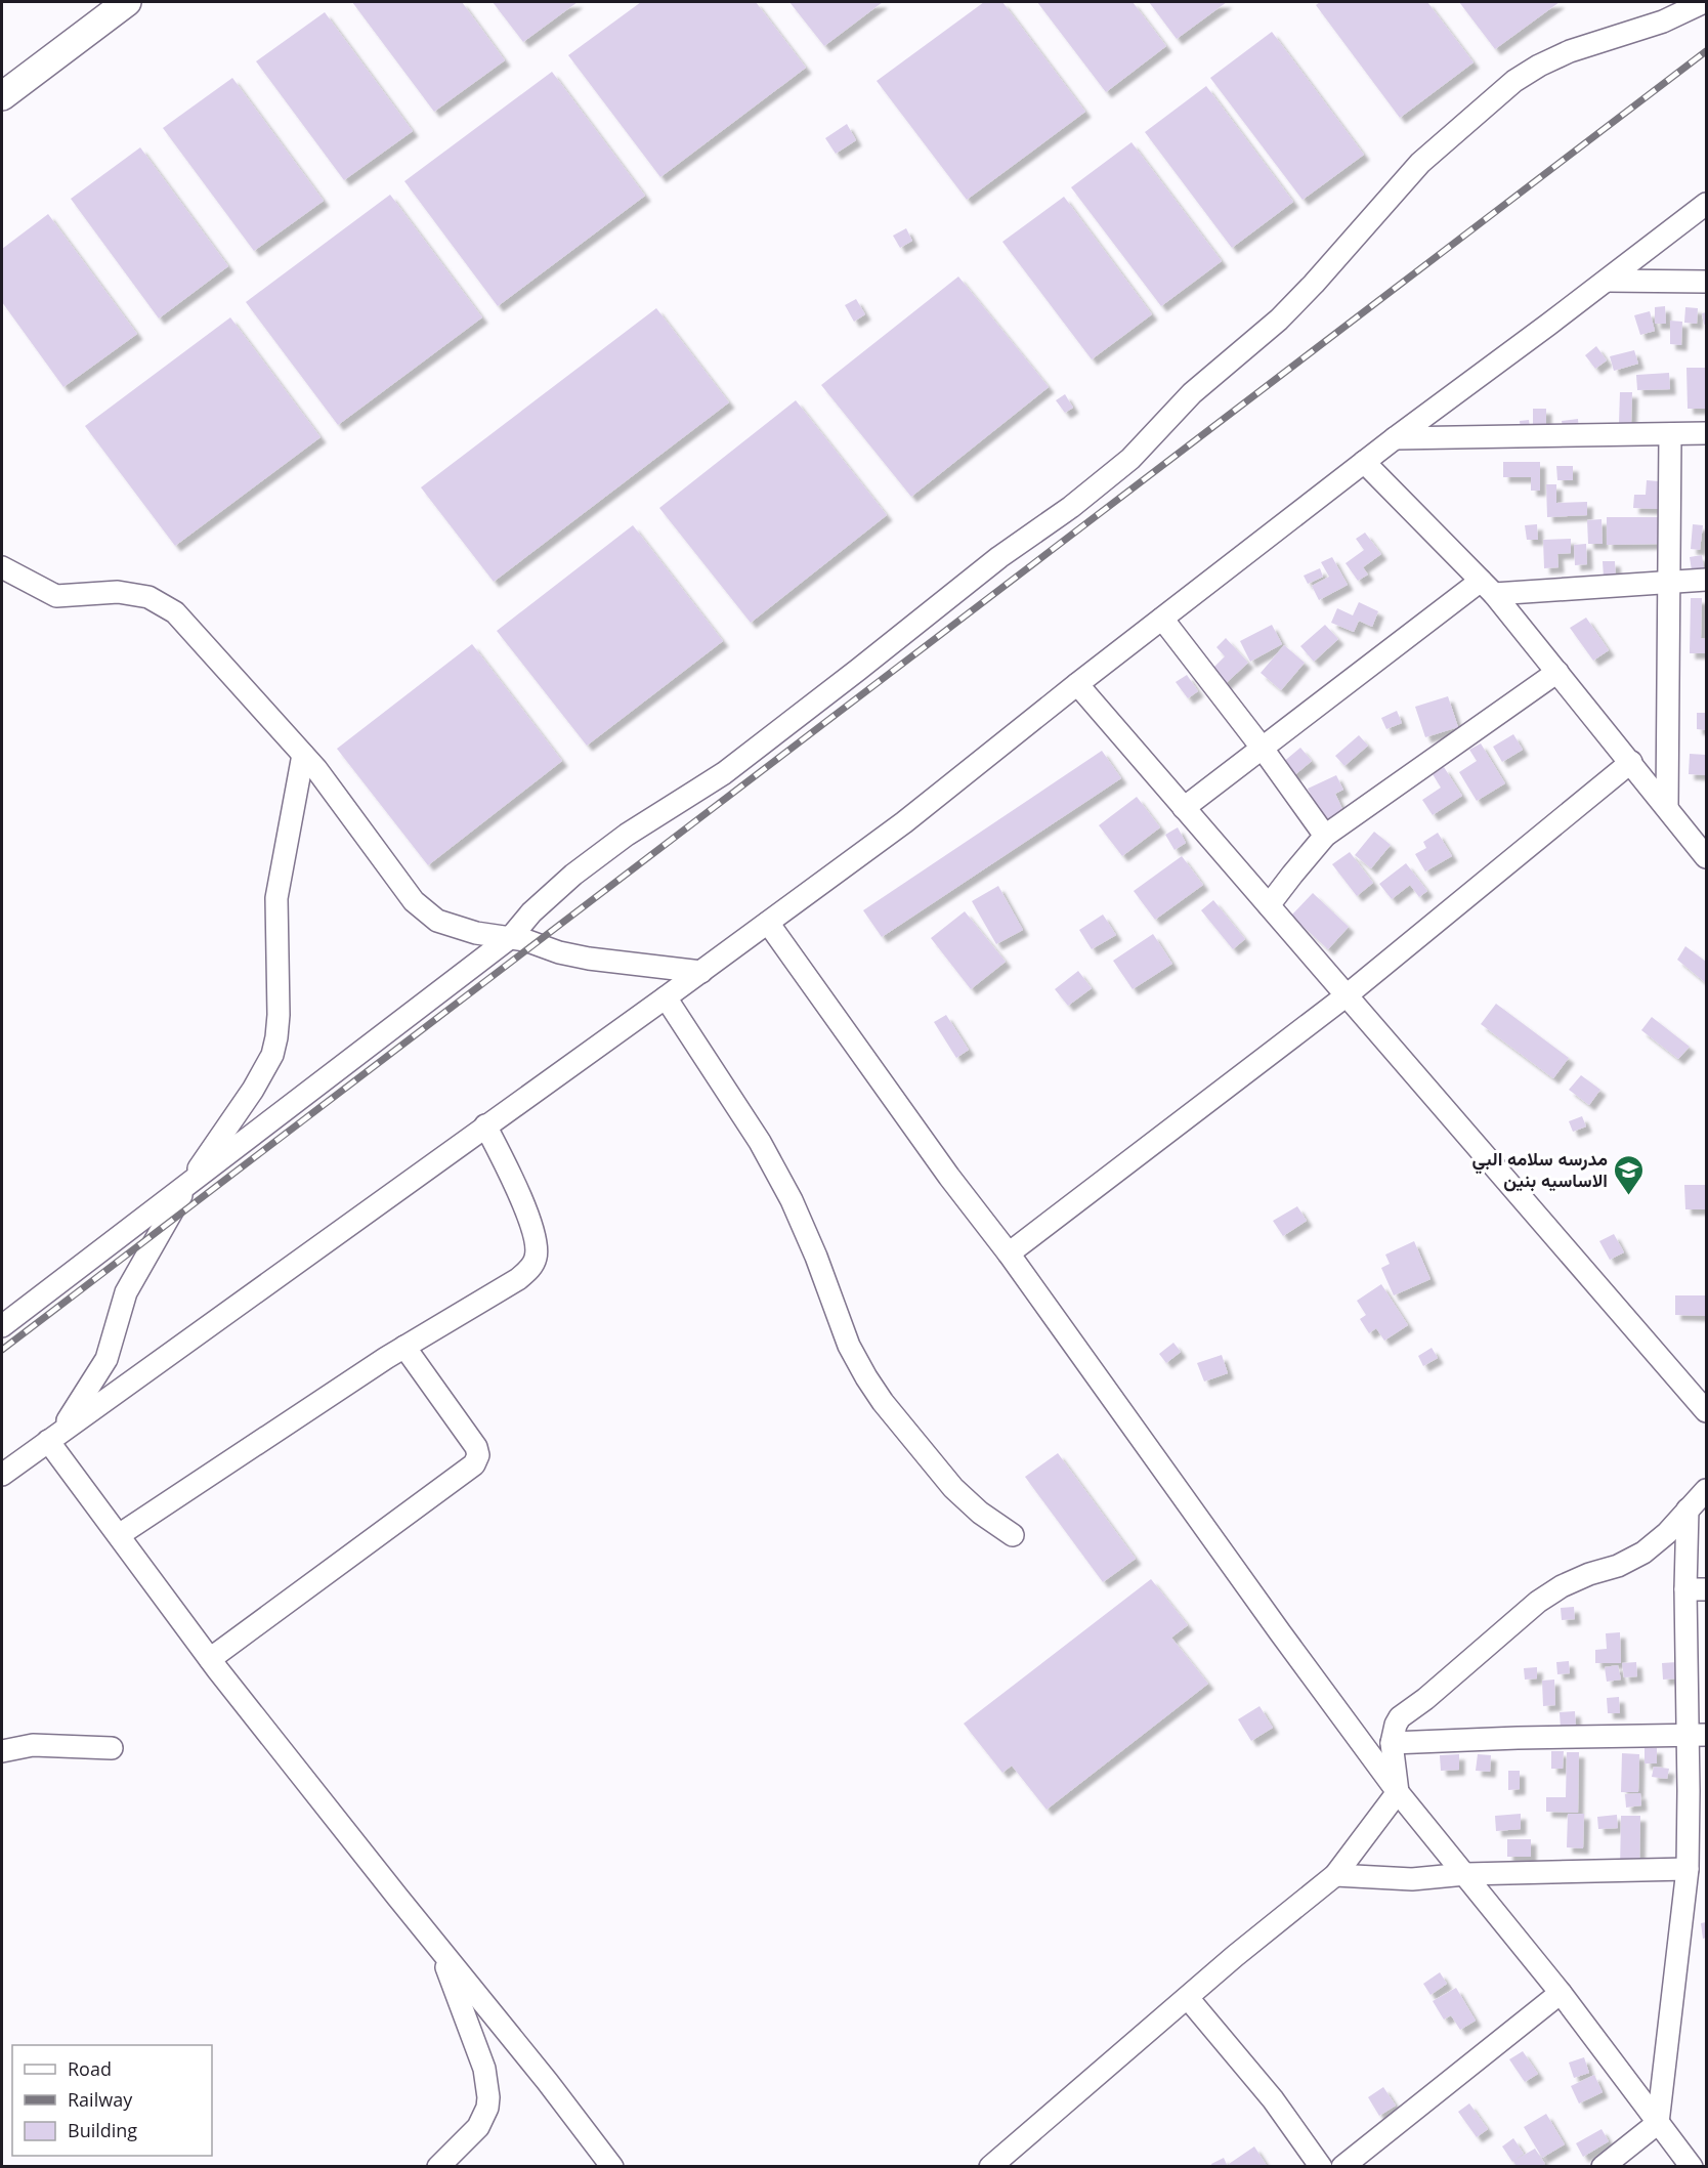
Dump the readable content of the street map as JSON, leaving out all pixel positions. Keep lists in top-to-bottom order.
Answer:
{
  "places": {
    "school or university": ["مدرسه سلامه البي الاساسيه بنين"]
  },
  "legend": ["Road", "Railway", "Building"]
}
